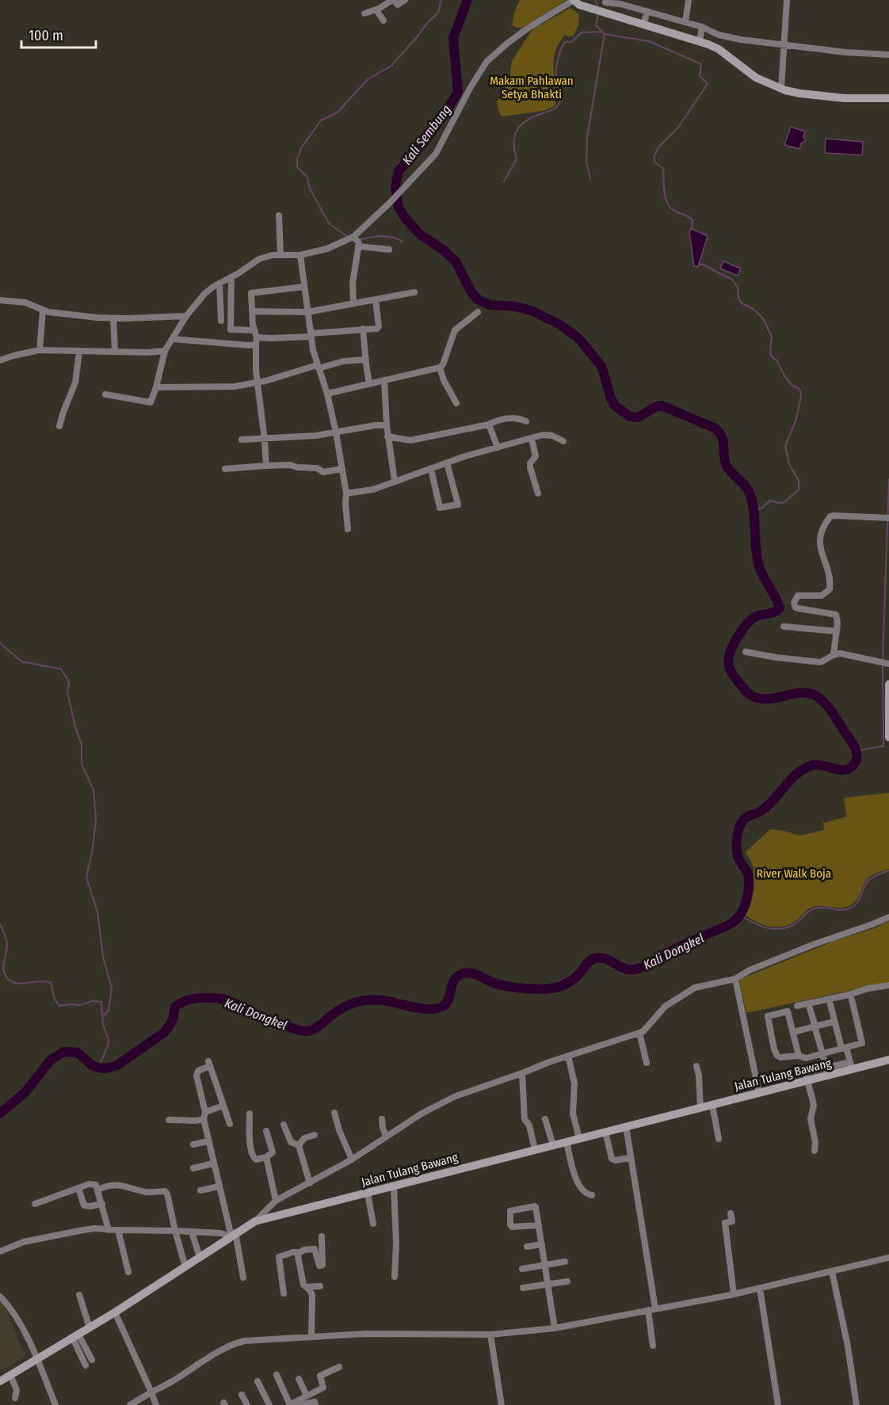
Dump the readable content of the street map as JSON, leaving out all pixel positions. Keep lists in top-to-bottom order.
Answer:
{
  "streets": {
    "street": ["Jalan Tulang Bawang"]
  },
  "water": ["Kali Sembung", "Kali Dongkel"],
  "parks": ["Makam Pahlawan Setya Bhakti", "River Walk Boja"],
  "scale_bar": "100 m"
}
